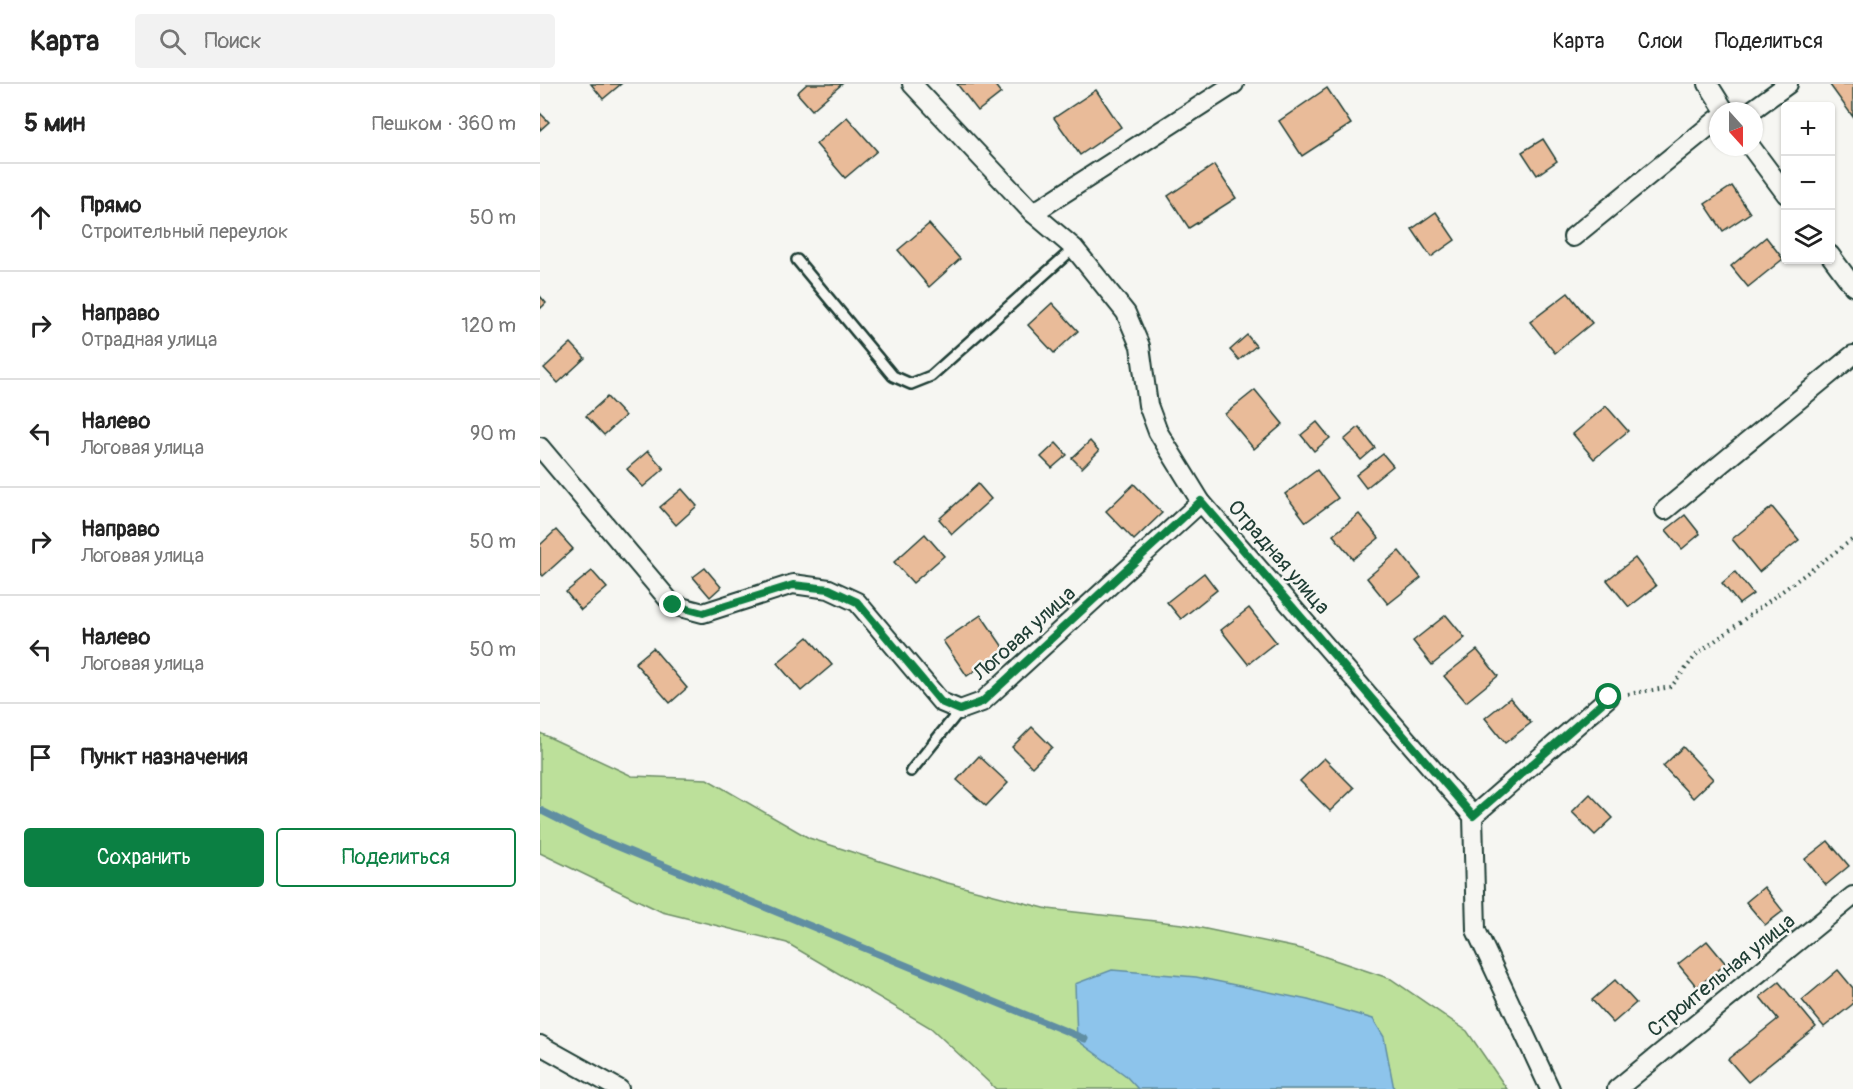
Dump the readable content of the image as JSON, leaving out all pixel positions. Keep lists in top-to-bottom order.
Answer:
{
  "streets": {
    "street": ["Отрадная улица", "Логовая улица", "Строительная улица"]
  },
  "crossings": [
    ["Отрадная улица", "Логовая улица"]
  ],
  "north": "bottom",
  "page": {
    "header": "Карта",
    "search": "Поиск",
    "nav": ["Карта", "Слои", "Поделиться"],
    "heading": ["5 мин", "Пешком · 360 m"],
    "map_buttons": ["+", "−"],
    "list": [
      ["Прямо", "Строительный переулок", "50 m"],
      ["Направо", "Отрадная улица", "120 m"],
      ["Налево", "Логовая улица", "90 m"],
      ["Направо", "Логовая улица", "50 m"],
      ["Налево", "Логовая улица", "50 m"],
      "Пункт назначения"
    ],
    "buttons": ["Сохранить", "Поделиться"]
  }
}
